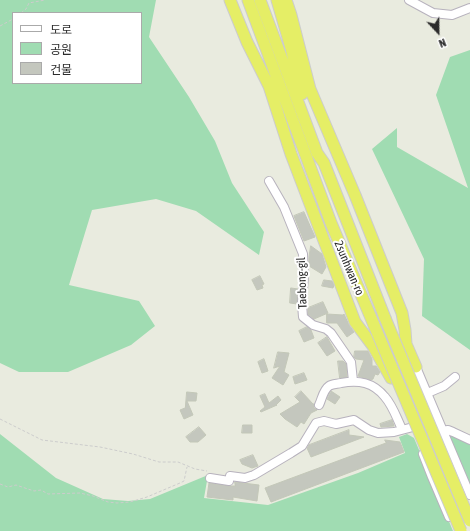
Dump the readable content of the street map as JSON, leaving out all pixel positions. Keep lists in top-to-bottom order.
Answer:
{
  "streets": {
    "highway": ["2sunhwan-ro"],
    "street": ["Taebong-gil"]
  },
  "legend": ["도로", "공원", "건물"],
  "north": "bottom"
}
